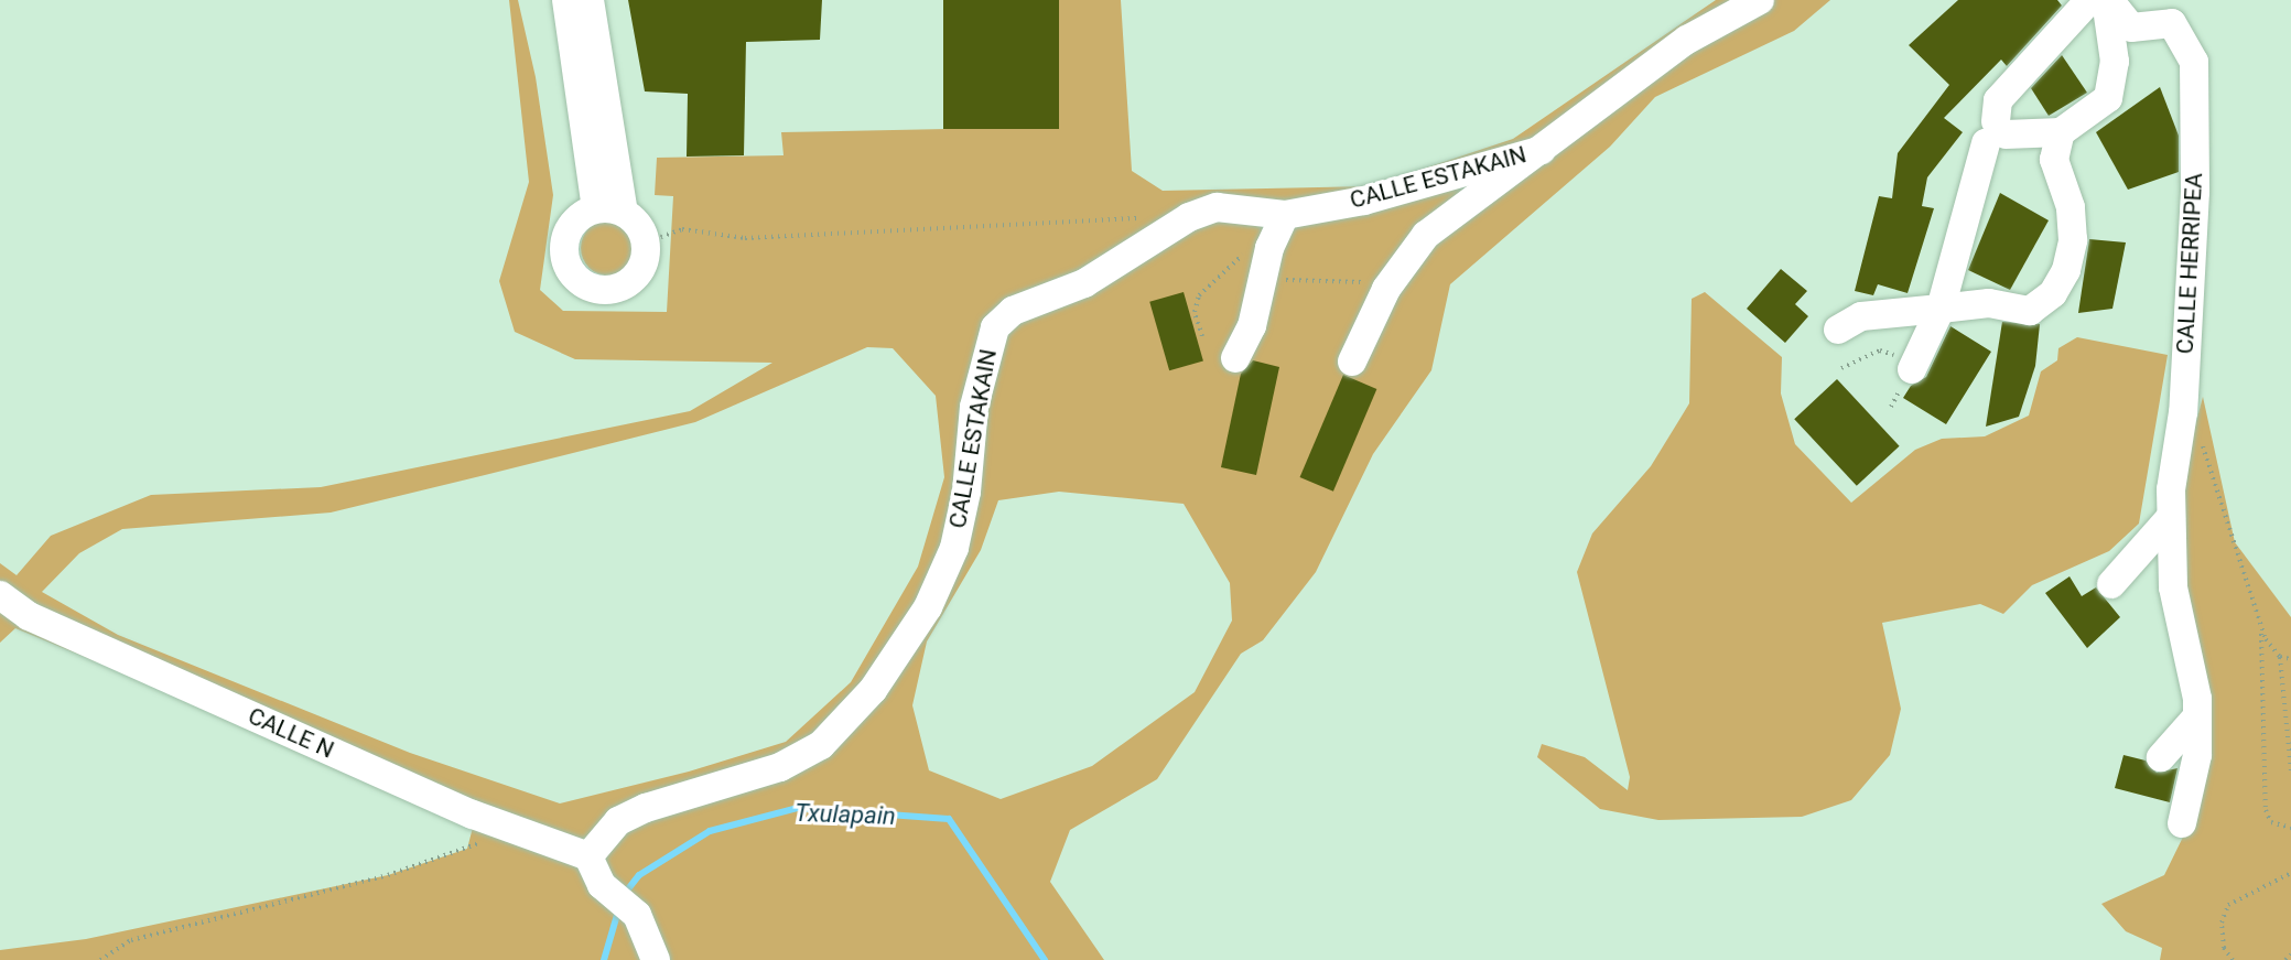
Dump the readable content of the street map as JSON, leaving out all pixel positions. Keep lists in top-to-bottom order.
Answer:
{
  "streets": {
    "street": ["CALLE ESTAKAIN", "CALLE HERRIPEA", "CALLE N"]
  },
  "crossings": [
    ["CALLE ESTAKAIN", "CALLE N"]
  ],
  "water": ["Txulapain"]
}
